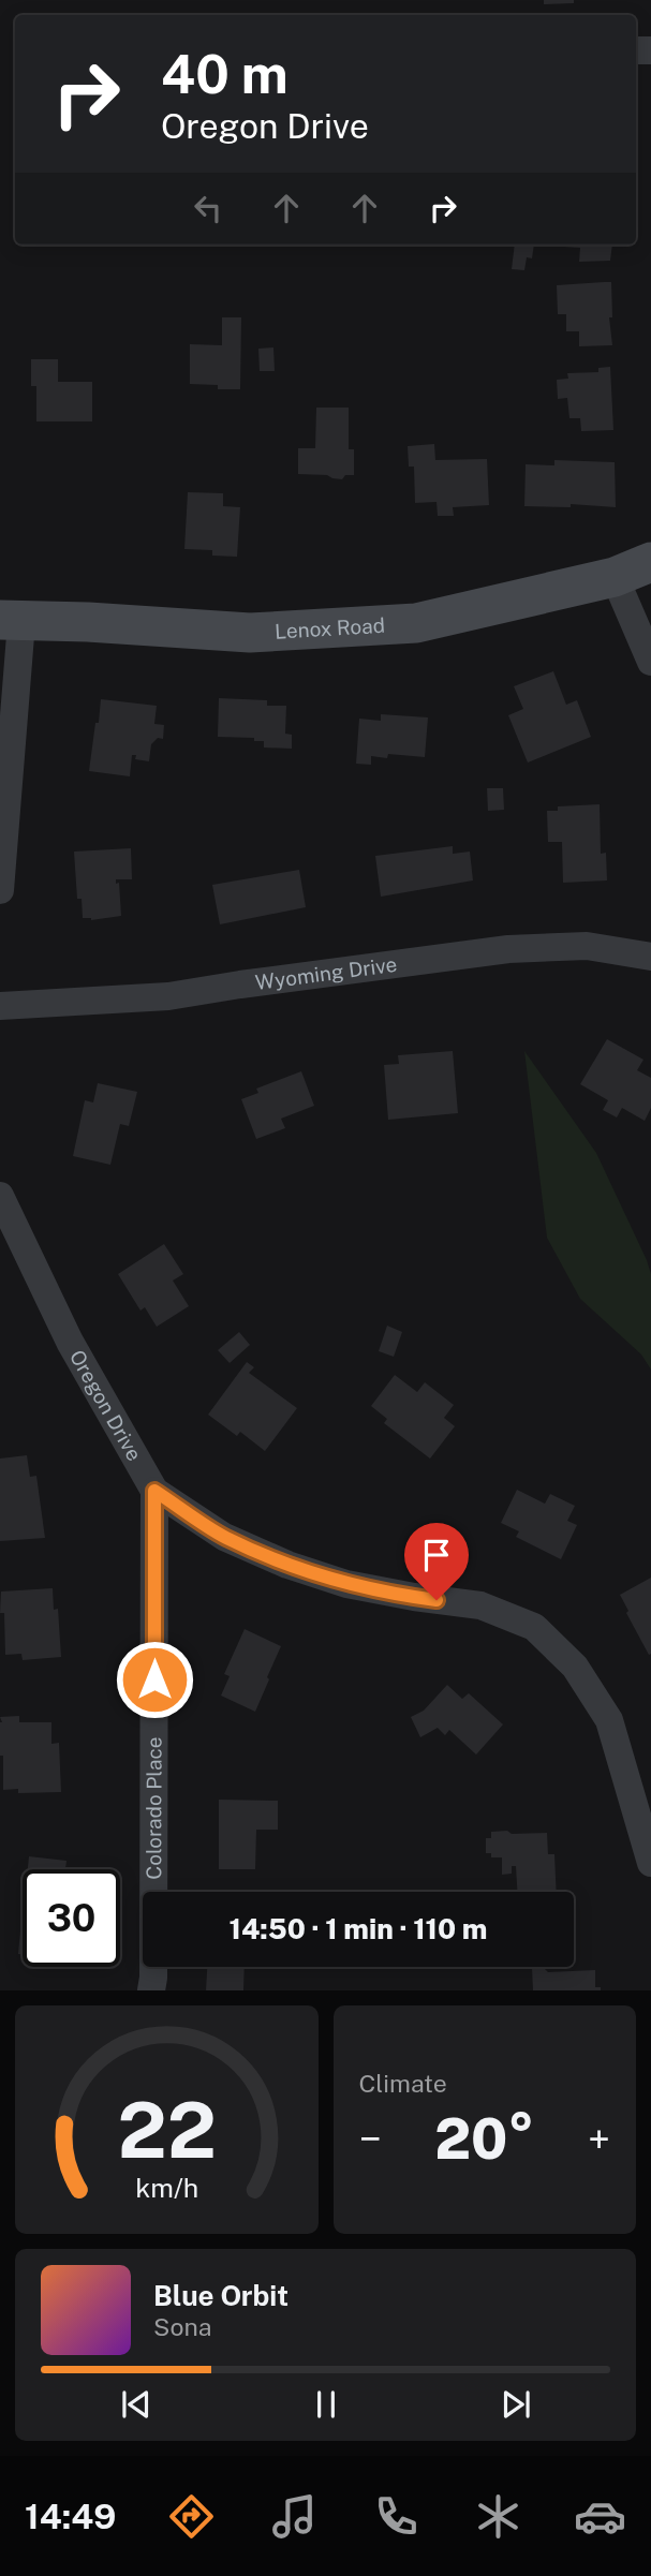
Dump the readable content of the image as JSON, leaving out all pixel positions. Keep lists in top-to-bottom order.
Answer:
{
  "streets": {
    "street": [
      "Lenox Road",
      "Wyoming Drive",
      "Oregon Drive",
      "Colorado Place"
    ]
  },
  "crossings": [
    ["Oregon Drive", "Colorado Place"]
  ],
  "page": {
    "turn": ["40 m", "Oregon Drive"],
    "limit": "30",
    "trip": "14:50 · 1 min · 110 m",
    "tile": "Climate",
    "heat": ["−", "20°", "+"],
    "song": ["Blue Orbit", "Sona"],
    "tabs": "14:49",
    "gauge": ["22", "km/h"]
  }
}
